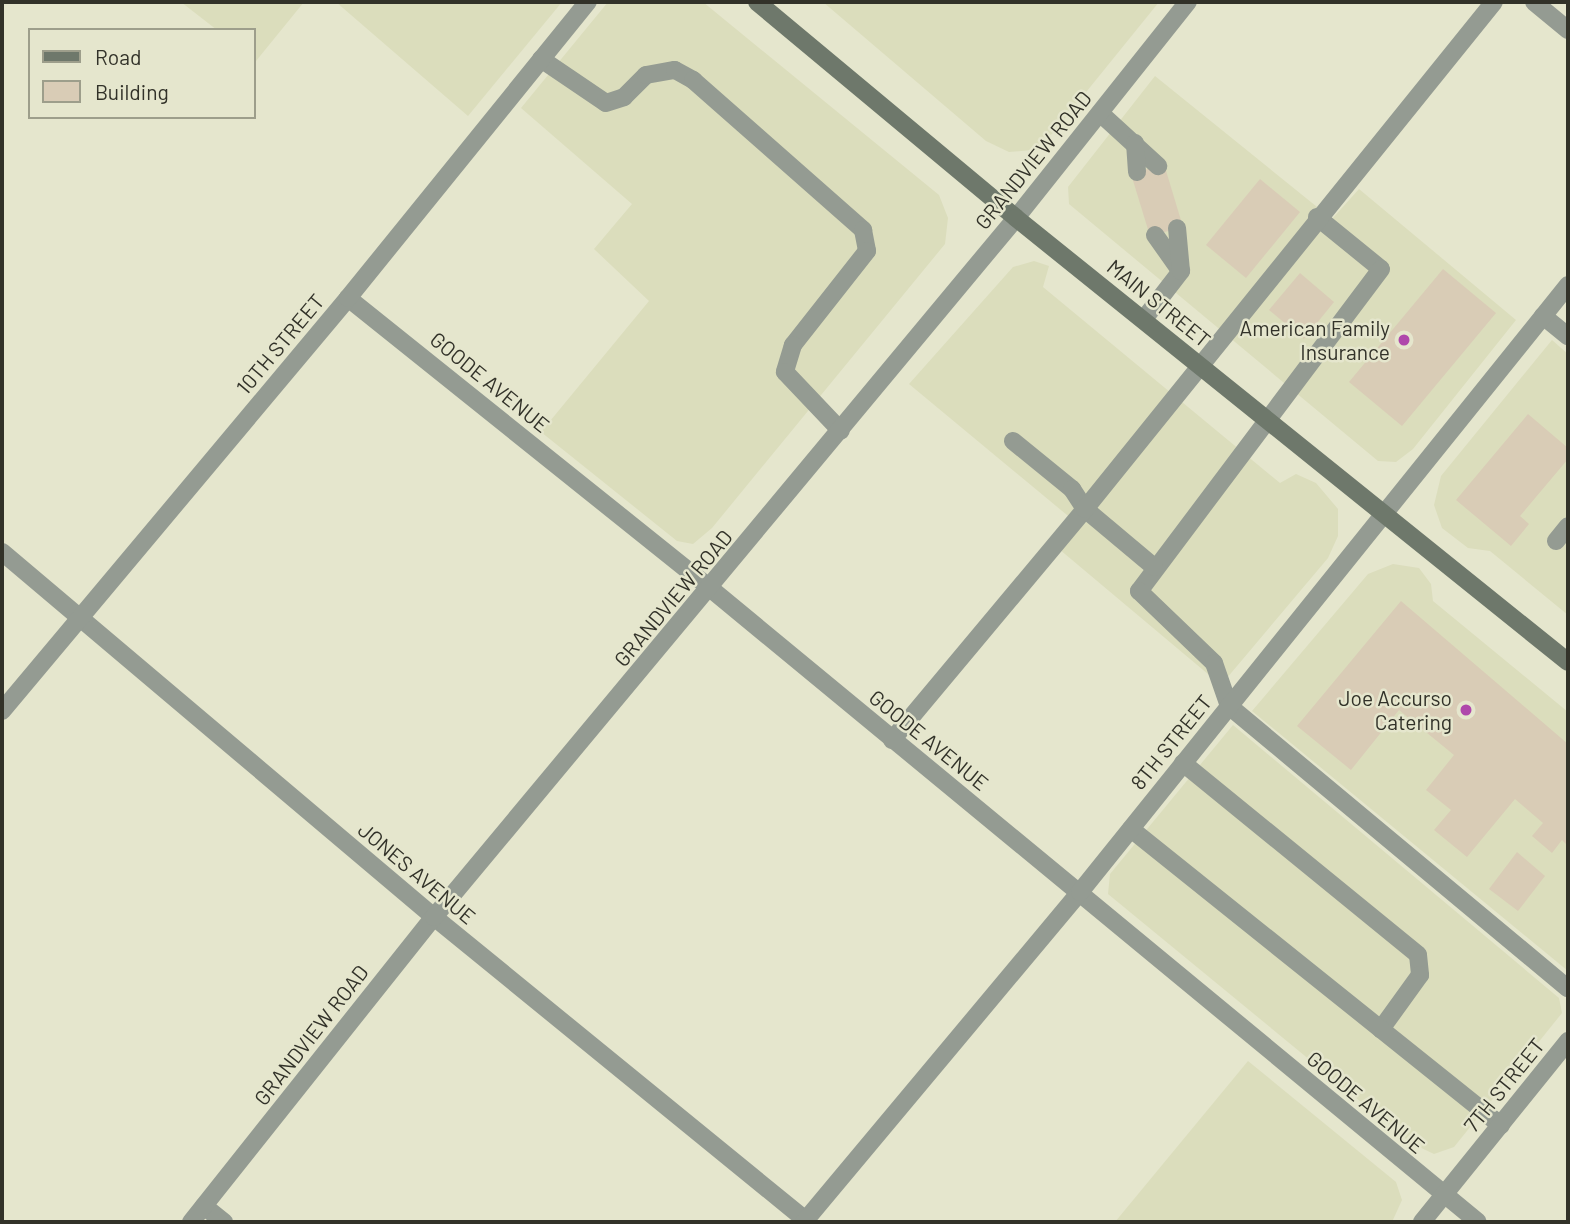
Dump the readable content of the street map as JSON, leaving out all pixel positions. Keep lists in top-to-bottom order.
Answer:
{
  "streets": {
    "main road": ["MAIN STREET"],
    "street": [
      "GRANDVIEW ROAD",
      "10TH STREET",
      "GOODE AVENUE",
      "8TH STREET",
      "JONES AVENUE",
      "7TH STREET"
    ]
  },
  "crossings": [
    ["GRANDVIEW ROAD", "MAIN STREET"],
    ["GRANDVIEW ROAD", "GOODE AVENUE"],
    ["GRANDVIEW ROAD", "JONES AVENUE"],
    ["MAIN STREET", "8TH STREET"],
    ["10TH STREET", "GOODE AVENUE"],
    ["10TH STREET", "JONES AVENUE"],
    ["GOODE AVENUE", "8TH STREET"],
    ["GOODE AVENUE", "7TH STREET"],
    ["8TH STREET", "JONES AVENUE"]
  ],
  "places": ["American Family Insurance", "Joe Accurso Catering"],
  "legend": ["Road", "Building"]
}
